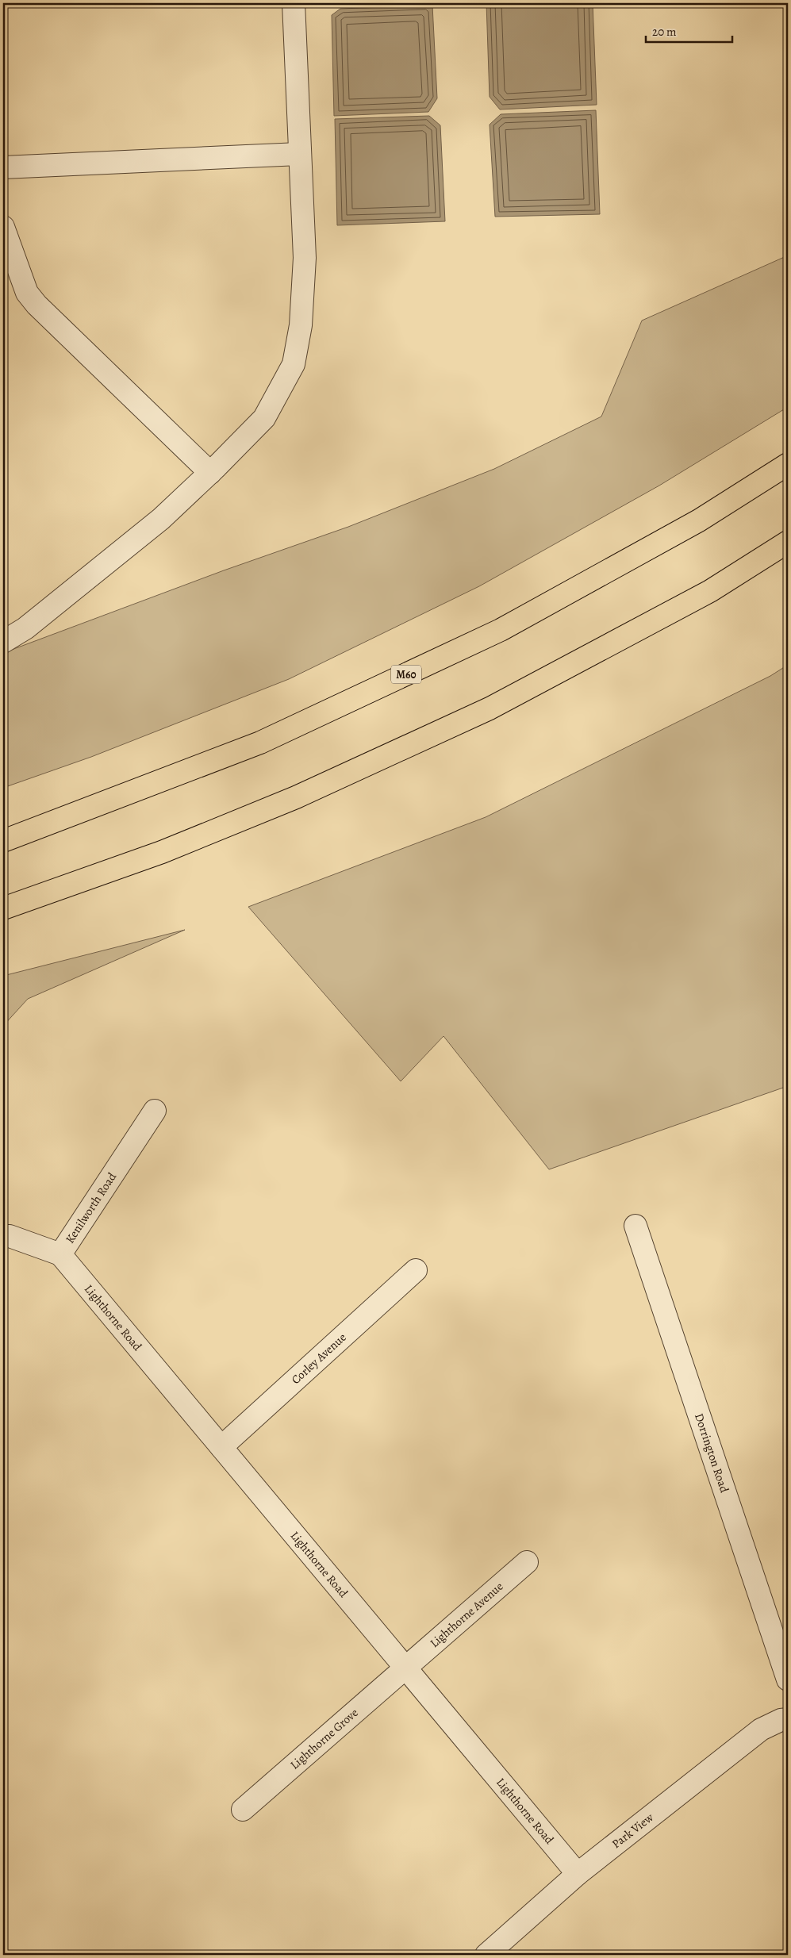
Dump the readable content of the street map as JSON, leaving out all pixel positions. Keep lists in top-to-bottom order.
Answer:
{
  "streets": {
    "highway": ["M60"],
    "street": [
      "Kenilworth Road",
      "Lighthorne Road",
      "Corley Avenue",
      "Dorrington Road",
      "Lighthorne Avenue",
      "Lighthorne Grove",
      "Park View"
    ]
  },
  "crossings": [
    ["Kenilworth Road", "Lighthorne Road"],
    ["Lighthorne Road", "Corley Avenue"],
    ["Lighthorne Road", "Lighthorne Avenue"],
    ["Lighthorne Road", "Lighthorne Grove"],
    ["Lighthorne Road", "Park View"],
    ["Lighthorne Avenue", "Lighthorne Grove"]
  ],
  "scale_bar": "20 m"
}
